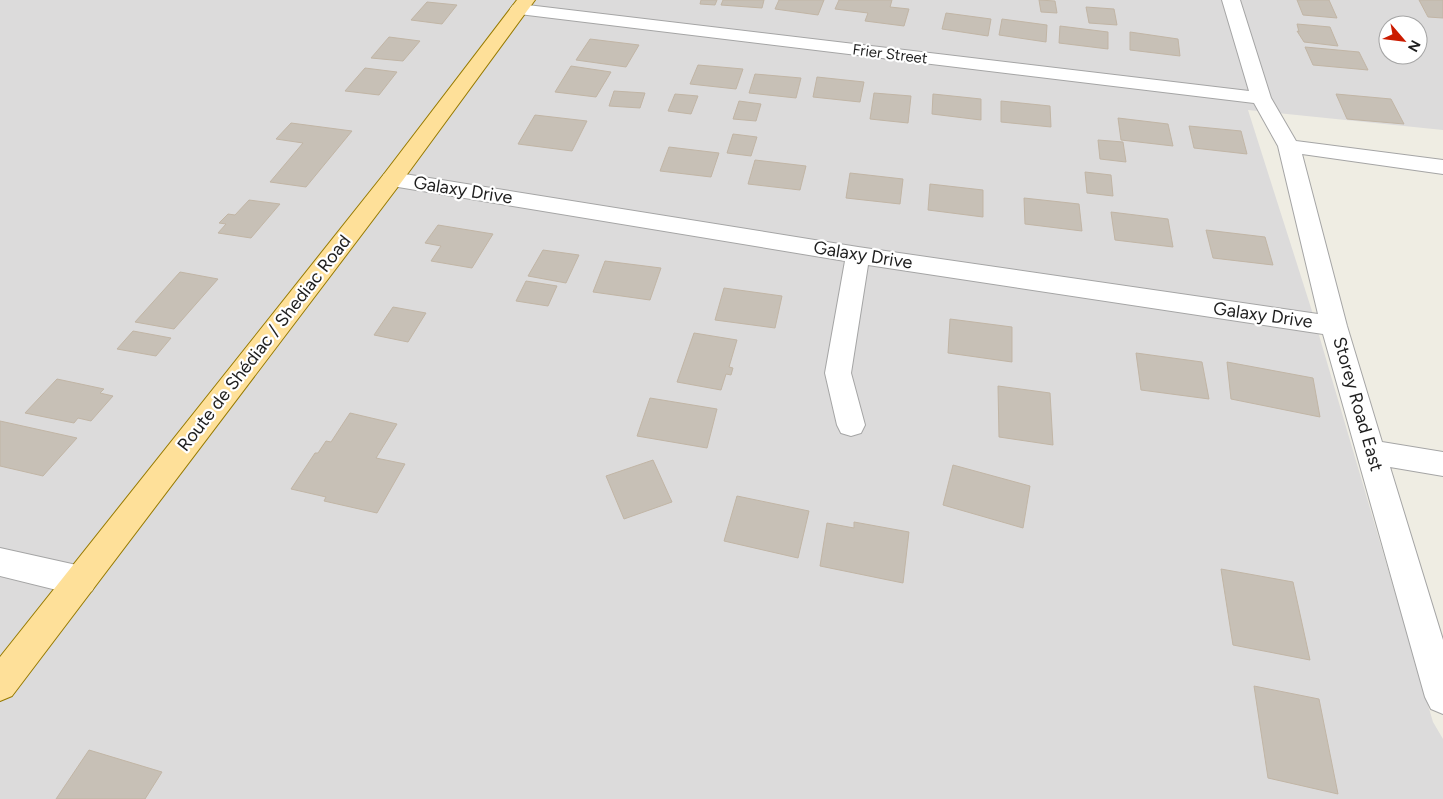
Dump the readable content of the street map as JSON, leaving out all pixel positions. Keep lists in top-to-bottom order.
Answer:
{
  "streets": {
    "main road": ["Route de Shédiac / Shediac Road"],
    "street": ["Frier Street", "Galaxy Drive", "Storey Road East"]
  },
  "crossings": [
    ["Frier Street", "Route de Shédiac / Shediac Road"],
    ["Frier Street", "Storey Road East"],
    ["Galaxy Drive", "Route de Shédiac / Shediac Road"],
    ["Galaxy Drive", "Storey Road East"]
  ],
  "north": "bottom right"
}
